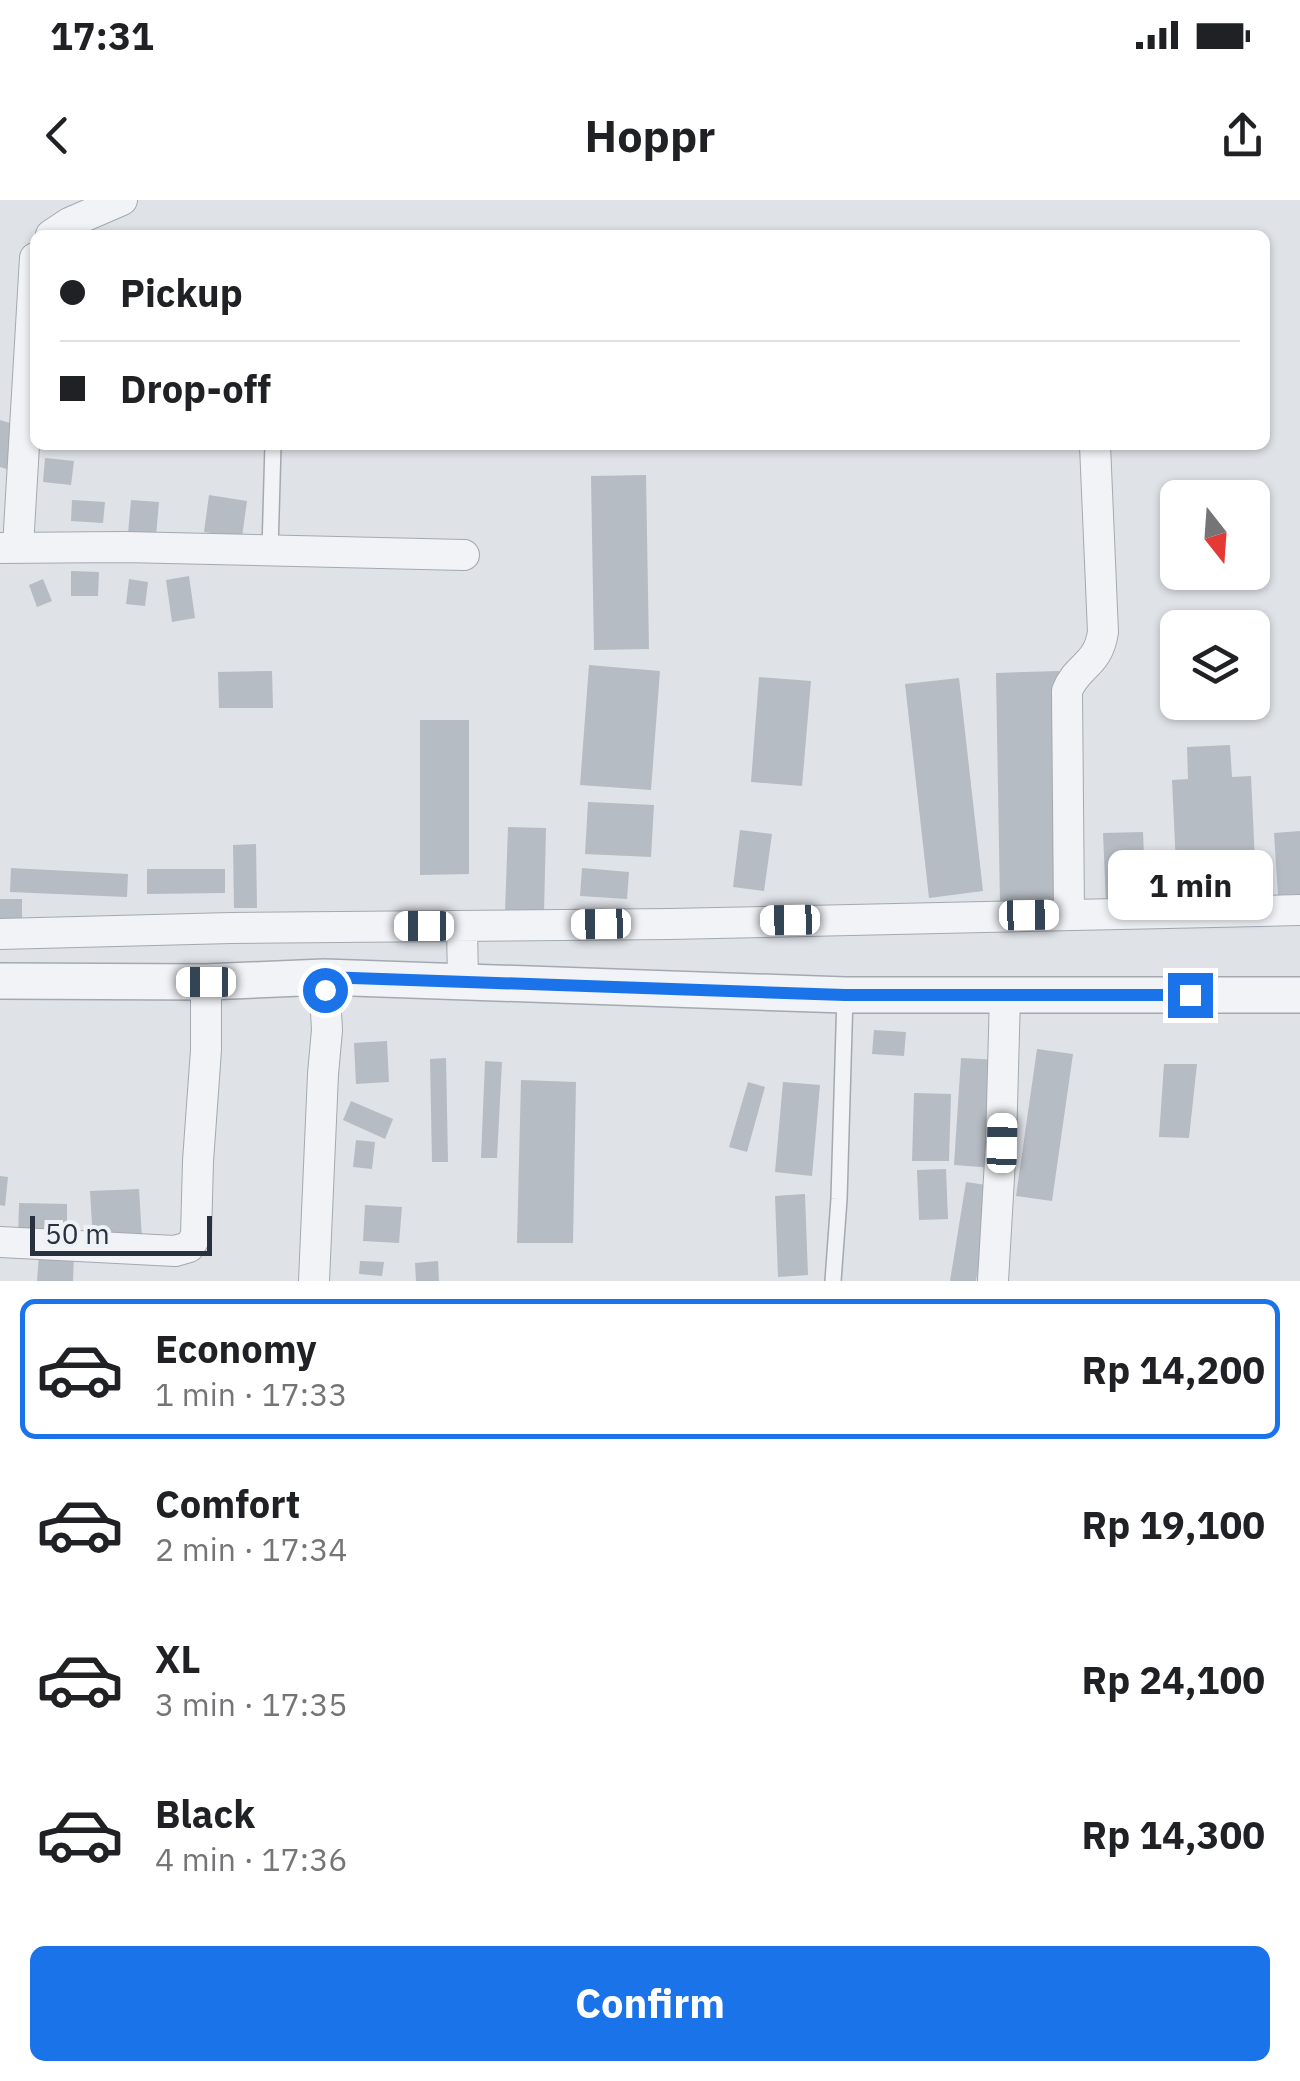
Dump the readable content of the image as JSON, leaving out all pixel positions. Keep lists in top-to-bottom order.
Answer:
{
  "scale_bar": "50 m",
  "north": "bottom",
  "page": {
    "status": "17:31",
    "header": "Hoppr",
    "banner": ["Pickup", "Drop-off"],
    "bubble": "1 min",
    "scale": "50 m",
    "list": [
      {
        "name": "Economy",
        "note": "1 min · 17:33",
        "value": "Rp 14,200"
      },
      {
        "name": "Comfort",
        "note": "2 min · 17:34",
        "value": "Rp 19,100"
      },
      {
        "name": "XL",
        "note": "3 min · 17:35",
        "value": "Rp 24,100"
      },
      {
        "name": "Black",
        "note": "4 min · 17:36",
        "value": "Rp 14,300"
      }
    ],
    "buttons": "Confirm"
  }
}
